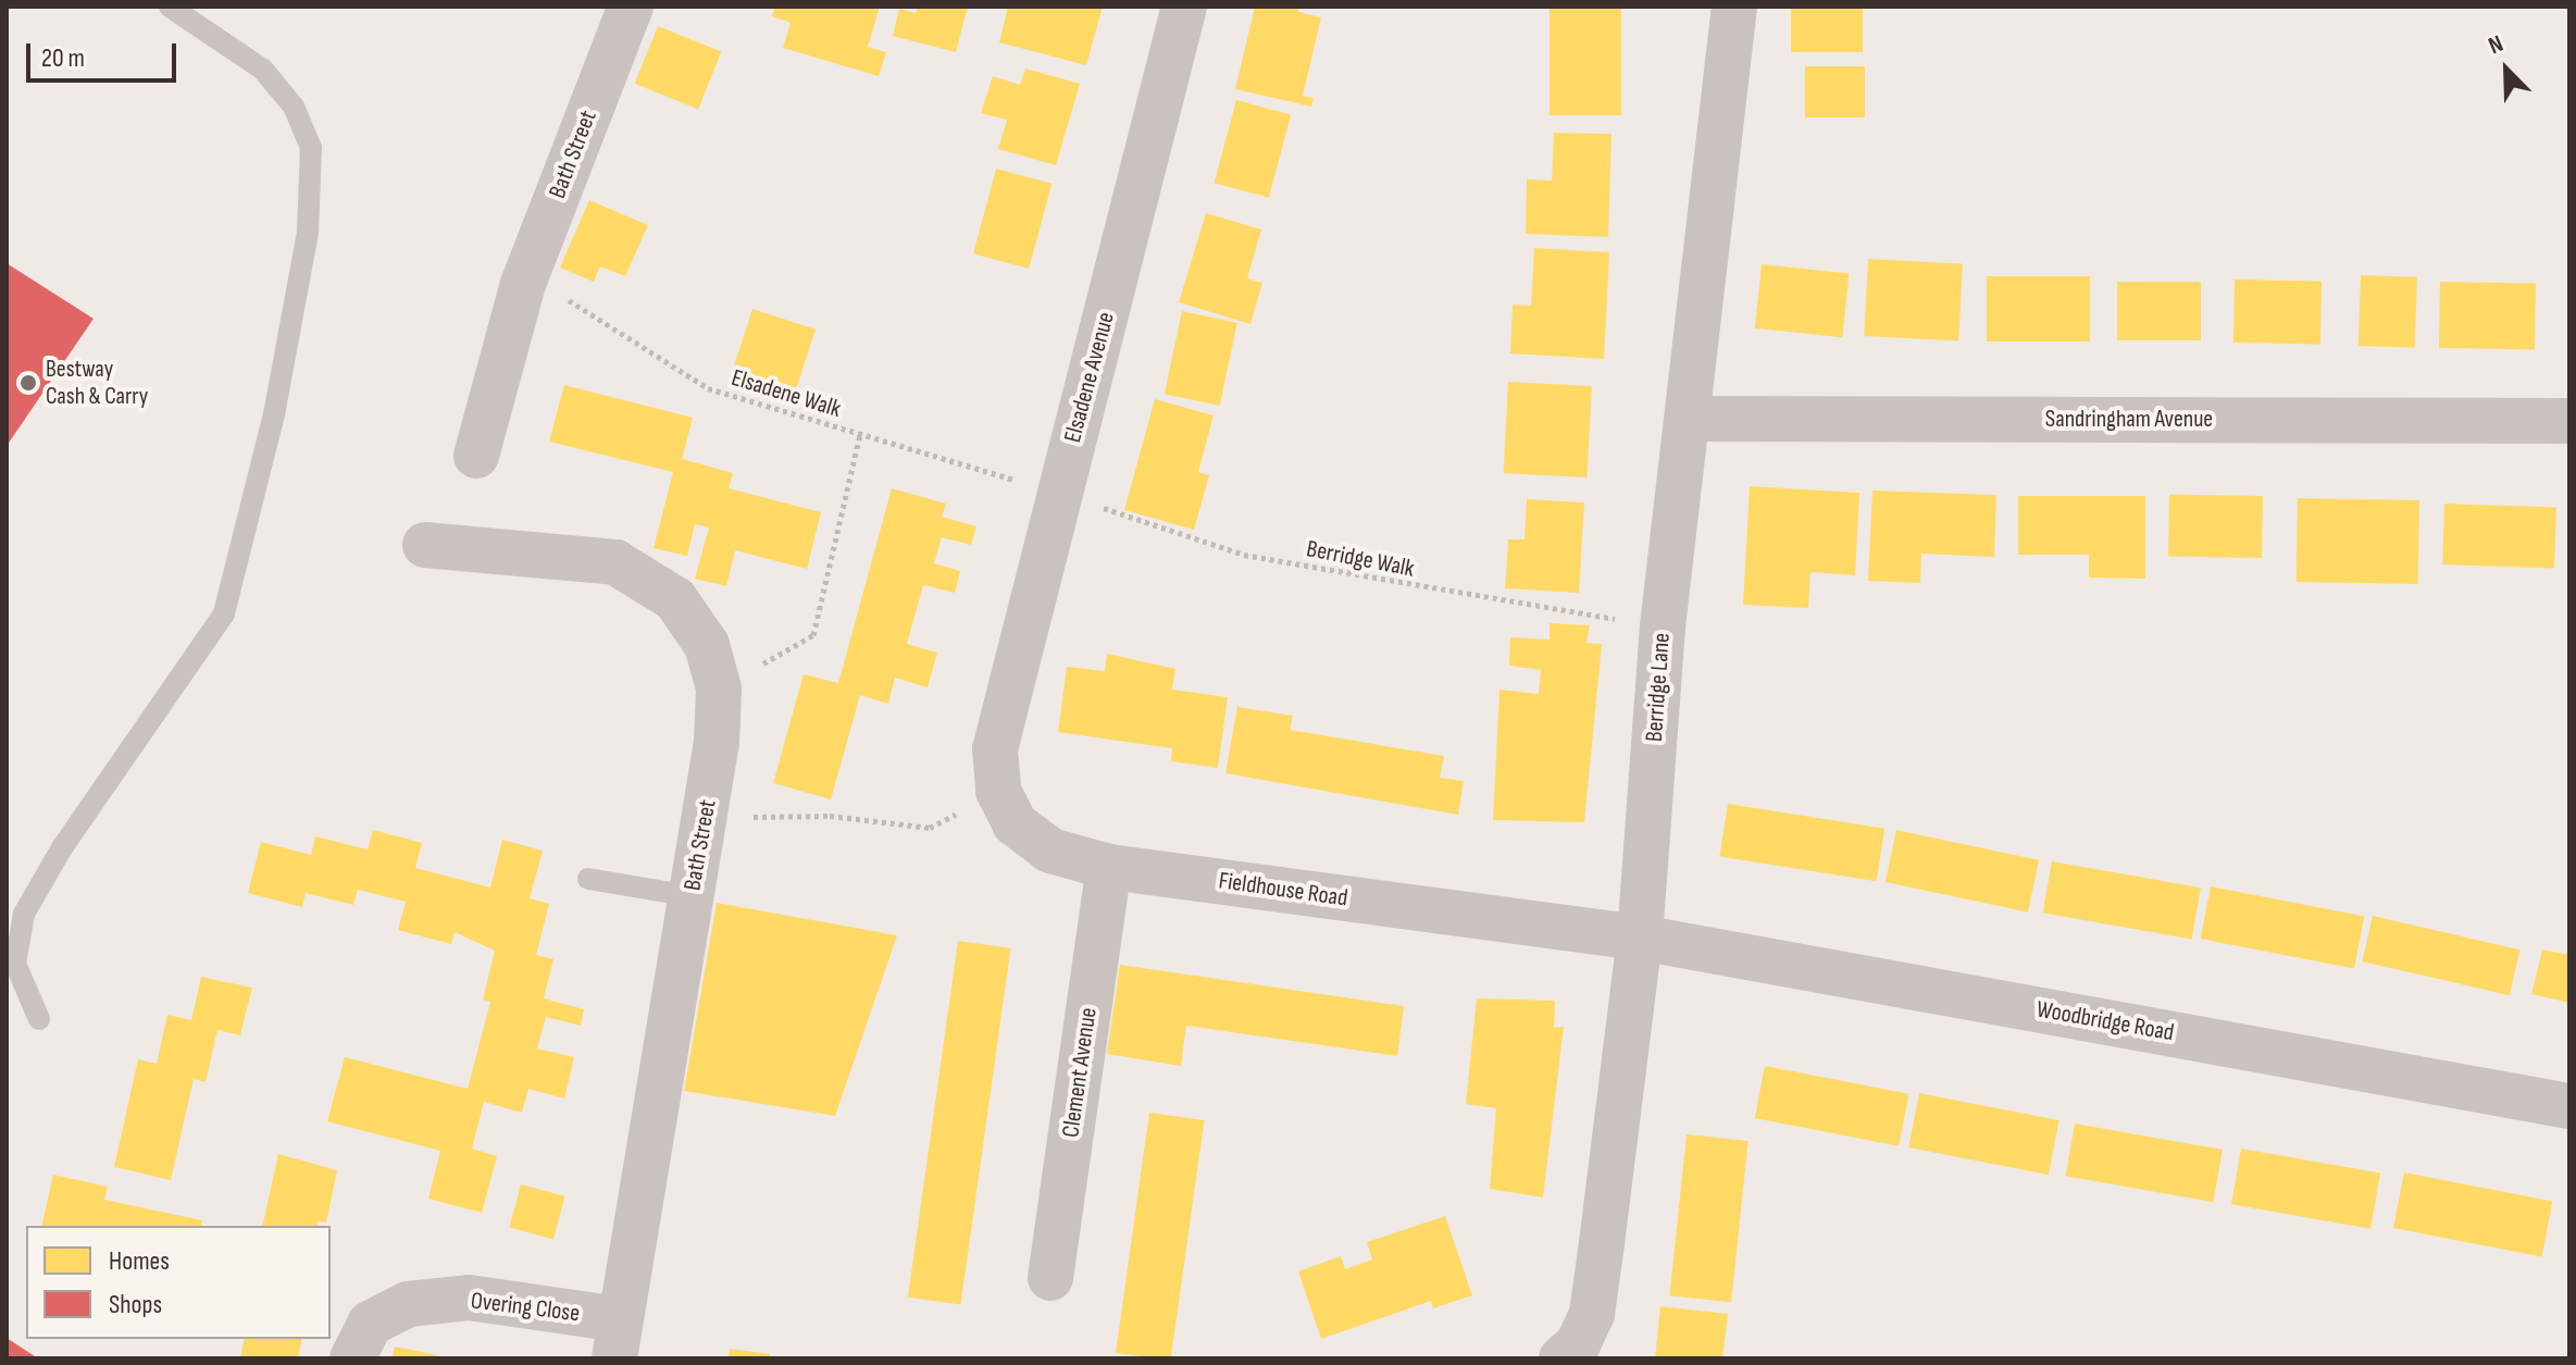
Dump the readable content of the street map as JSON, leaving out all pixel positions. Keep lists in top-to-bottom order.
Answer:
{
  "streets": {
    "street": [
      "Bath Street",
      "Elsadene Avenue",
      "Sandringham Avenue",
      "Berridge Lane",
      "Fieldhouse Road",
      "Woodbridge Road",
      "Clement Avenue",
      "Overing Close"
    ],
    "path": ["Elsadene Walk", "Berridge Walk"]
  },
  "crossings": [
    ["Bath Street", "Elsadene Walk"],
    ["Bath Street", "Overing Close"],
    ["Elsadene Avenue", "Elsadene Walk"],
    ["Elsadene Avenue", "Berridge Walk"],
    ["Elsadene Avenue", "Fieldhouse Road"],
    ["Elsadene Walk", "Berridge Walk"],
    ["Sandringham Avenue", "Berridge Lane"],
    ["Berridge Walk", "Berridge Lane"],
    ["Berridge Lane", "Fieldhouse Road"],
    ["Berridge Lane", "Woodbridge Road"],
    ["Fieldhouse Road", "Woodbridge Road"],
    ["Fieldhouse Road", "Clement Avenue"]
  ],
  "places": ["Bestway Cash & Carry"],
  "legend": ["Homes", "Shops"],
  "scale_bar": "20 m",
  "north": "top left"
}
